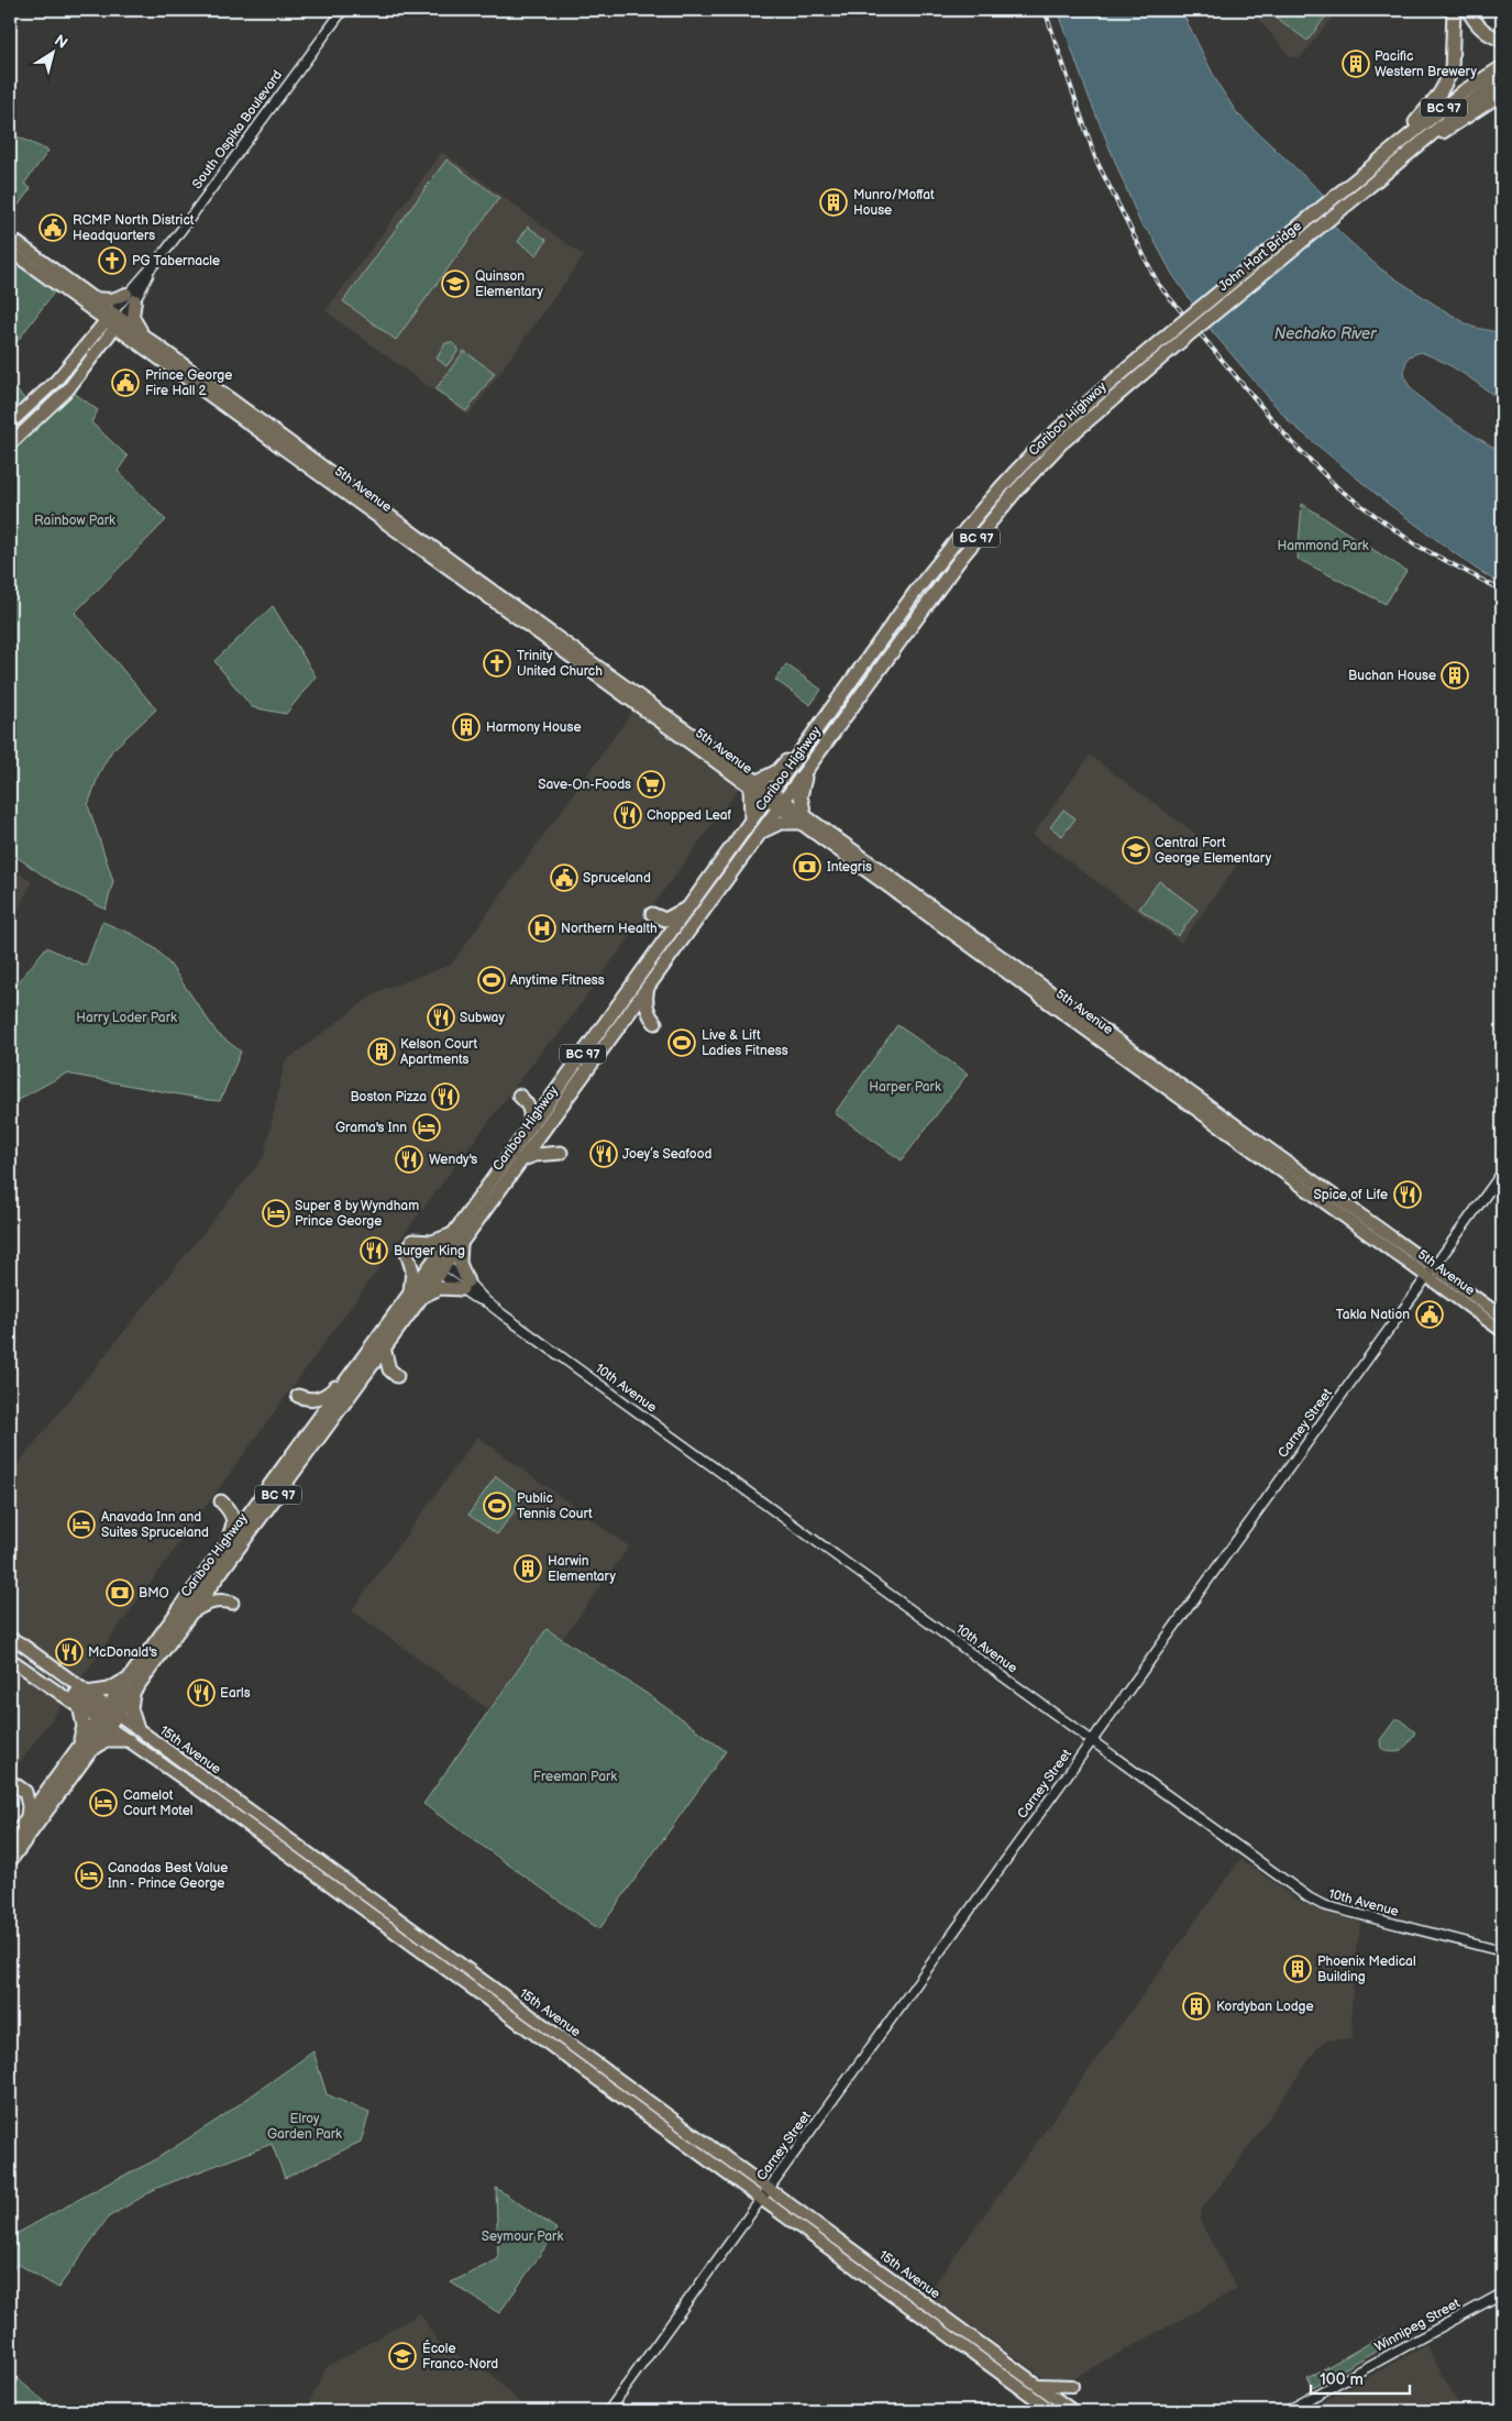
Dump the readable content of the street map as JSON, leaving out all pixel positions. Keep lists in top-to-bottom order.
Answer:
{
  "streets": {
    "highway": ["BC 97", "John Hart Bridge", "Cariboo Highway"],
    "main road": ["South Ospika Boulevard", "5th Avenue", "15th Avenue"],
    "street": ["10th Avenue", "Carney Street", "Winnipeg Street"]
  },
  "crossings": [
    ["BC 97", "John Hart Bridge"],
    ["South Ospika Boulevard", "5th Avenue"],
    ["John Hart Bridge", "Cariboo Highway"],
    ["Cariboo Highway", "5th Avenue"],
    ["Cariboo Highway", "10th Avenue"],
    ["Cariboo Highway", "15th Avenue"],
    ["5th Avenue", "Carney Street"],
    ["10th Avenue", "Carney Street"],
    ["Carney Street", "15th Avenue"]
  ],
  "water": ["Nechako River"],
  "parks": [
    "Rainbow Park",
    "Hammond Park",
    "Harry Loder Park",
    "Harper Park",
    "Freeman Park",
    "Elroy Garden Park",
    "Seymour Park"
  ],
  "places": {
    "building": [
      "Pacific Western Brewery",
      "Munro/Moffat House",
      "Buchan House",
      "Harmony House",
      "Kelson Court Apartments",
      "Harwin Elementary",
      "Phoenix Medical Building",
      "Kordyban Lodge"
    ],
    "public building": [
      "RCMP North District Headquarters",
      "Prince George Fire Hall 2",
      "Spruceland",
      "Takla Nation"
    ],
    "church": ["PG Tabernacle", "Trinity United Church"],
    "school or university": ["Quinson Elementary", "Central Fort George Elementary", "École Franco-Nord"],
    "supermarket": ["Save-On-Foods"],
    "restaurant": [
      "Chopped Leaf",
      "Subway",
      "Boston Pizza",
      "Joey’s Seafood",
      "Wendy's",
      "Spice of Life",
      "Burger King",
      "McDonald's",
      "Earls"
    ],
    "bank": ["Integris", "BMO"],
    "hospital": ["Northern Health"],
    "sports": ["Anytime Fitness", "Live & Lift Ladies Fitness", "Public Tennis Court"],
    "hotel": [
      "Grama's Inn",
      "Super 8 by Wyndham Prince George",
      "Anavada Inn and Suites Spruceland",
      "Camelot Court Motel",
      "Canadas Best Value Inn - Prince George"
    ]
  },
  "scale_bar": "100 m",
  "north": "top right"
}
